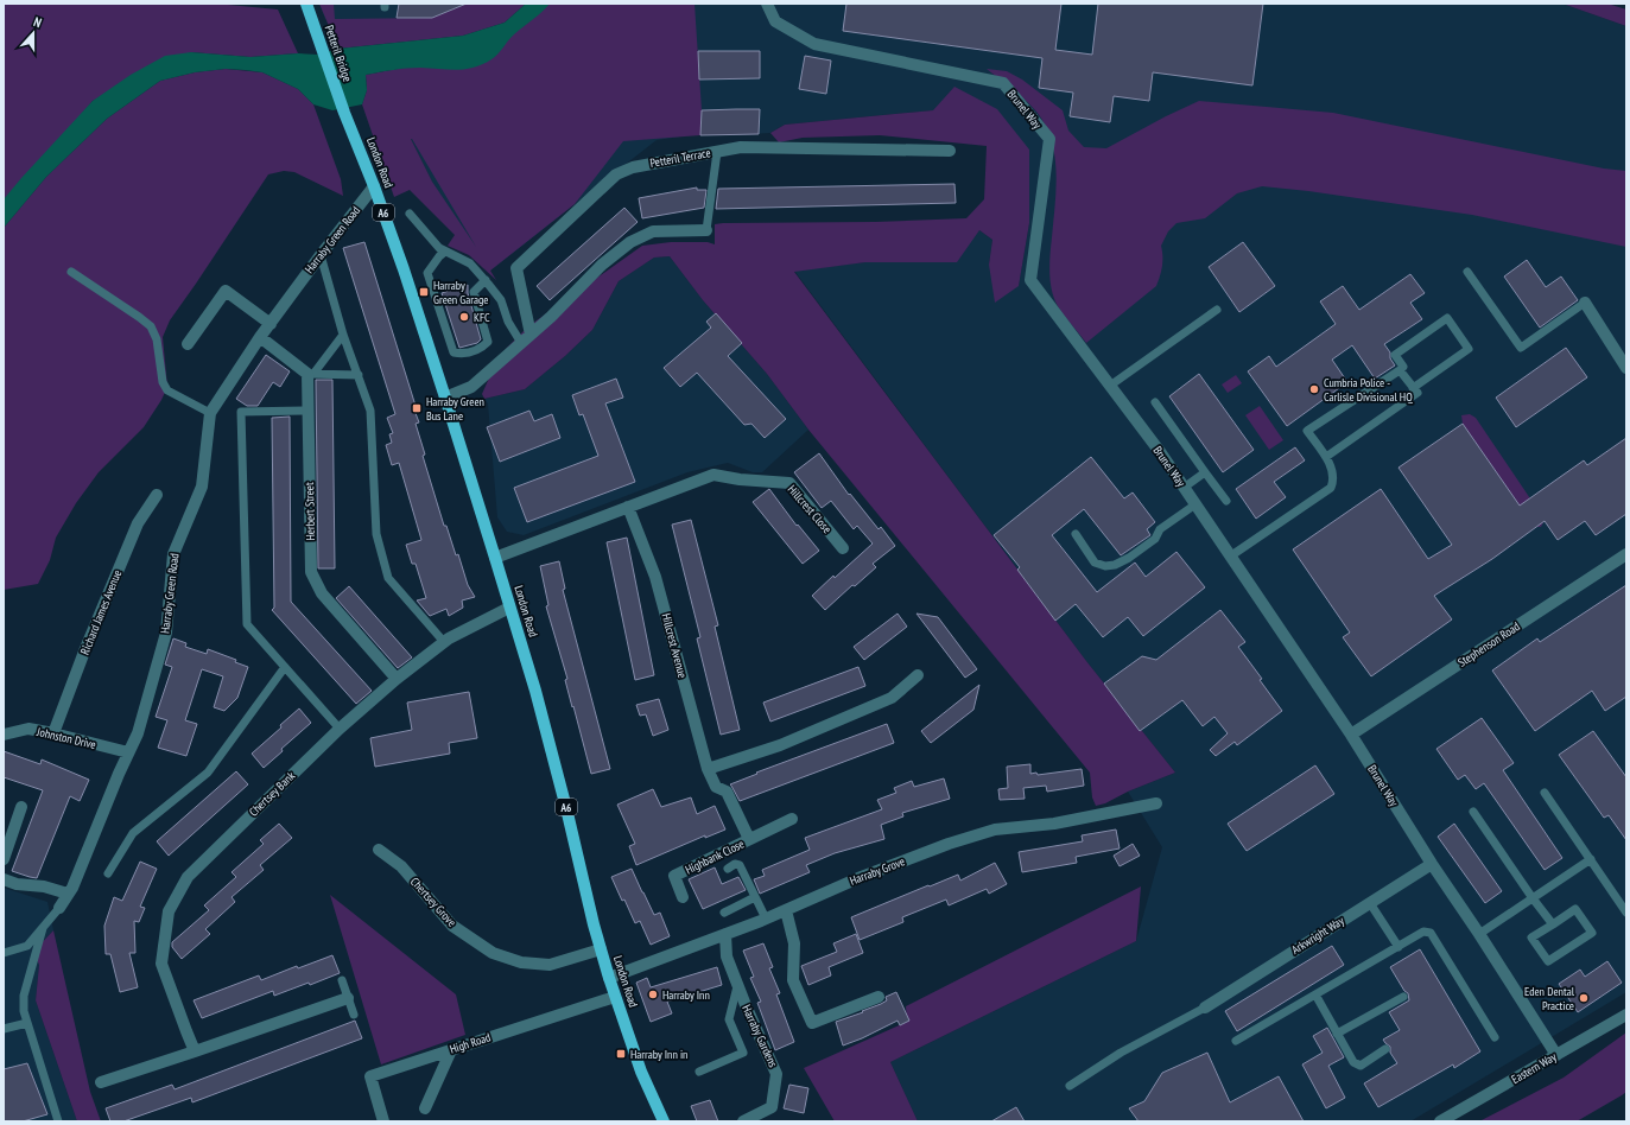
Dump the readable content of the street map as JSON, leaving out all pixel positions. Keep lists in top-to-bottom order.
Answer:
{
  "streets": {
    "main road": ["Petteril Bridge", "London Road", "A6"],
    "street": [
      "Brunel Way",
      "Petteril Terrace",
      "Harraby Green Road",
      "Hillcrest Close",
      "Herbert Street",
      "Richard James Avenue",
      "Stephenson Road",
      "Hillcrest Avenue",
      "Johnston Drive",
      "Chertsey Bank",
      "Highbank Close",
      "Harraby Grove",
      "Chertsey Grove",
      "Arkwright Way",
      "Harraby Gardens",
      "High Road",
      "Eastern Way"
    ]
  },
  "crossings": [
    ["Petteril Bridge", "London Road"],
    ["Brunel Way", "Stephenson Road"],
    ["Brunel Way", "Arkwright Way"],
    ["Brunel Way", "Eastern Way"],
    ["London Road", "Harraby Green Road"],
    ["London Road", "Chertsey Bank"],
    ["London Road", "Harraby Grove"],
    ["London Road", "Chertsey Grove"],
    ["London Road", "High Road"],
    ["Harraby Green Road", "Johnston Drive"],
    ["Hillcrest Close", "Hillcrest Avenue"],
    ["Herbert Street", "Chertsey Bank"],
    ["Richard James Avenue", "Johnston Drive"],
    ["Hillcrest Avenue", "Highbank Close"],
    ["Harraby Grove", "Harraby Gardens"]
  ],
  "places": {
    "transit": ["Harraby Green Garage", "Harraby Green Bus Lane", "Harraby Inn in"],
    "other": [
      "KFC",
      "Cumbria Police - Carlisle Divisional HQ",
      "Harraby Inn",
      "Eden Dental Practice"
    ]
  },
  "north": "top"
}
